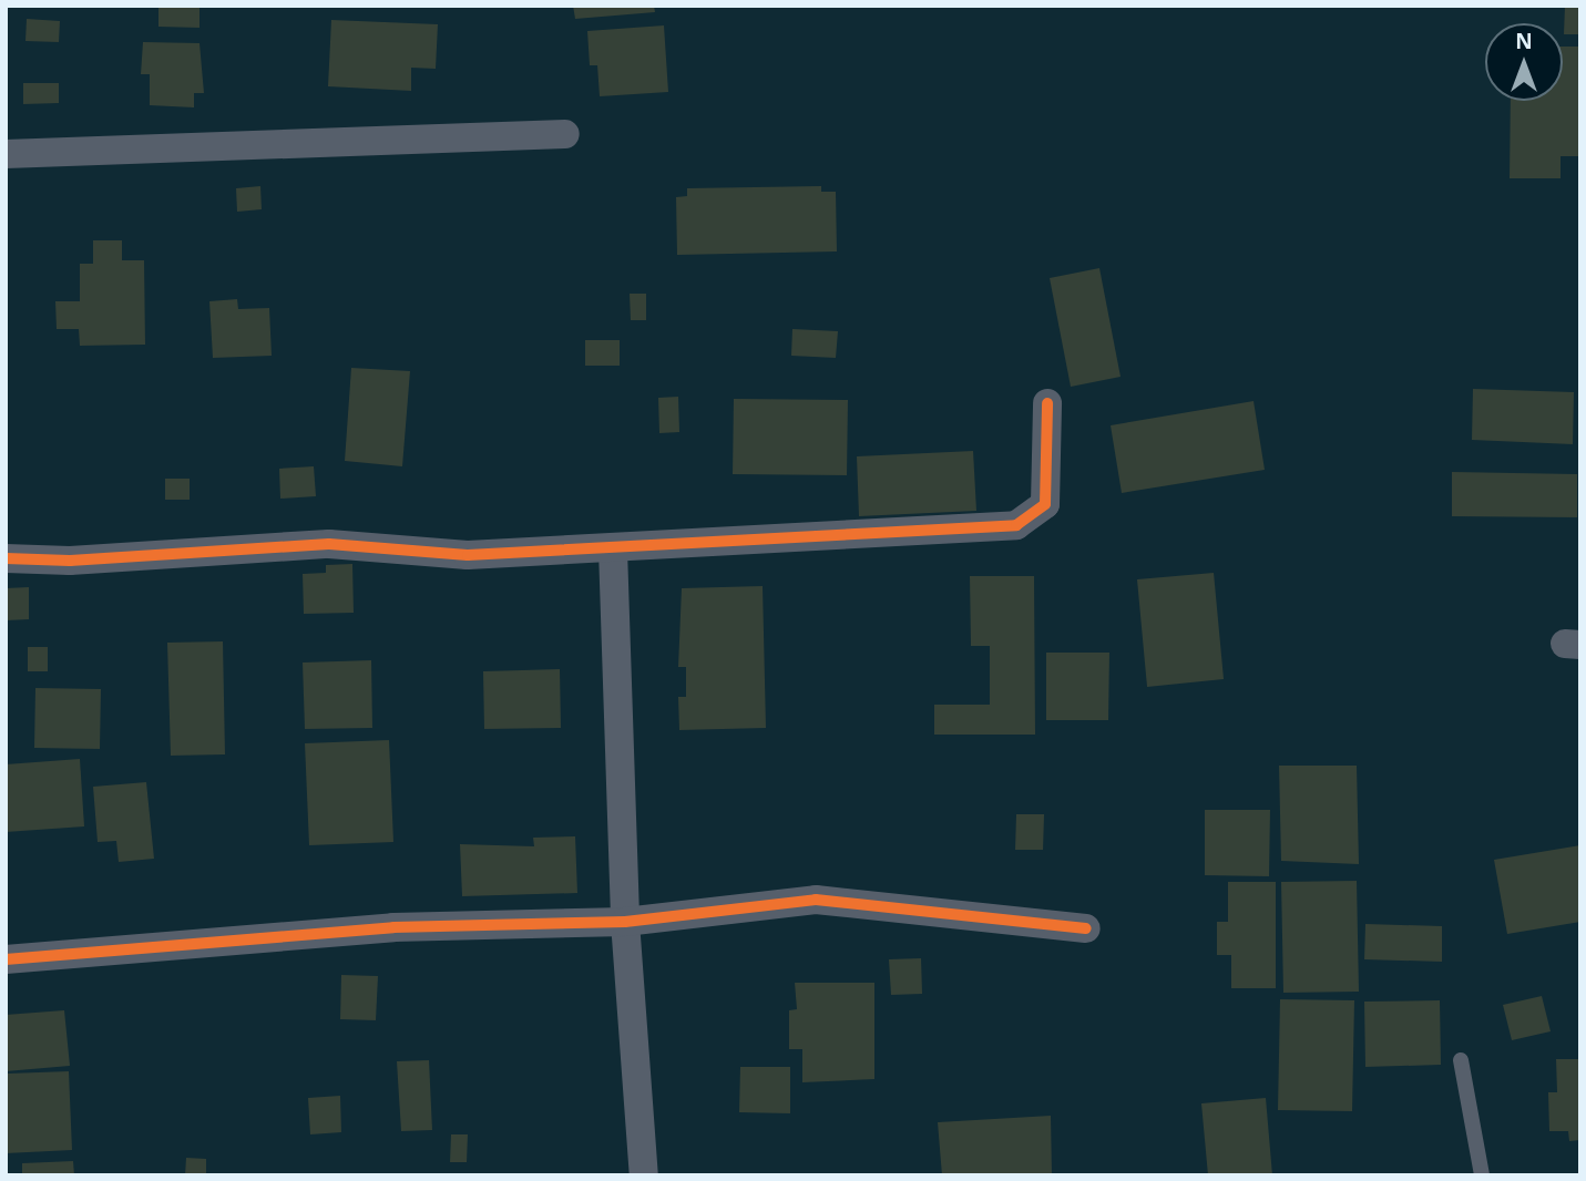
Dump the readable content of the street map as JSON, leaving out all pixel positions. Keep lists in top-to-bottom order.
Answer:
{
  "north": "top"
}
